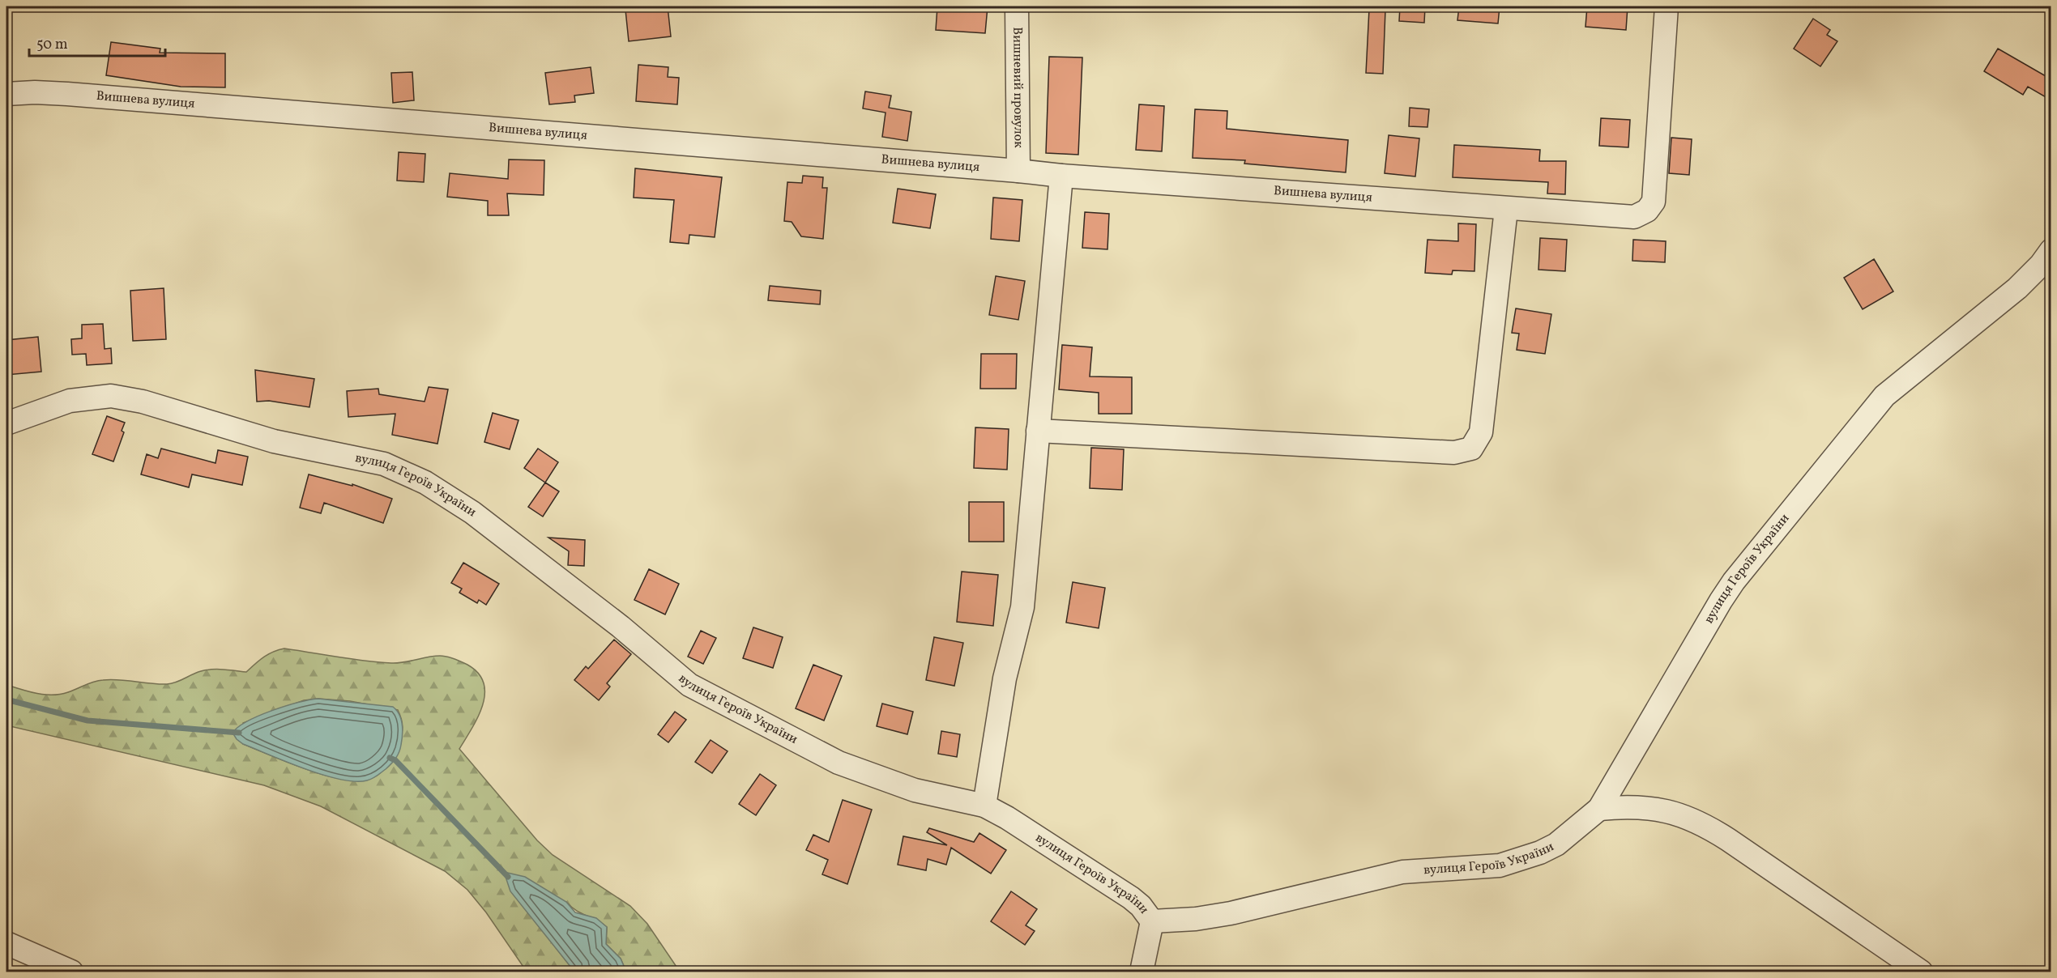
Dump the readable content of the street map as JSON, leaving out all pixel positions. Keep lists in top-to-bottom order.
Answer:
{
  "streets": {
    "street": ["Вишневий провулок", "Вишнева вулиця", "вулиця Героїв України"]
  },
  "crossings": [
    ["Вишневий провулок", "Вишнева вулиця"]
  ],
  "scale_bar": "50 m"
}
